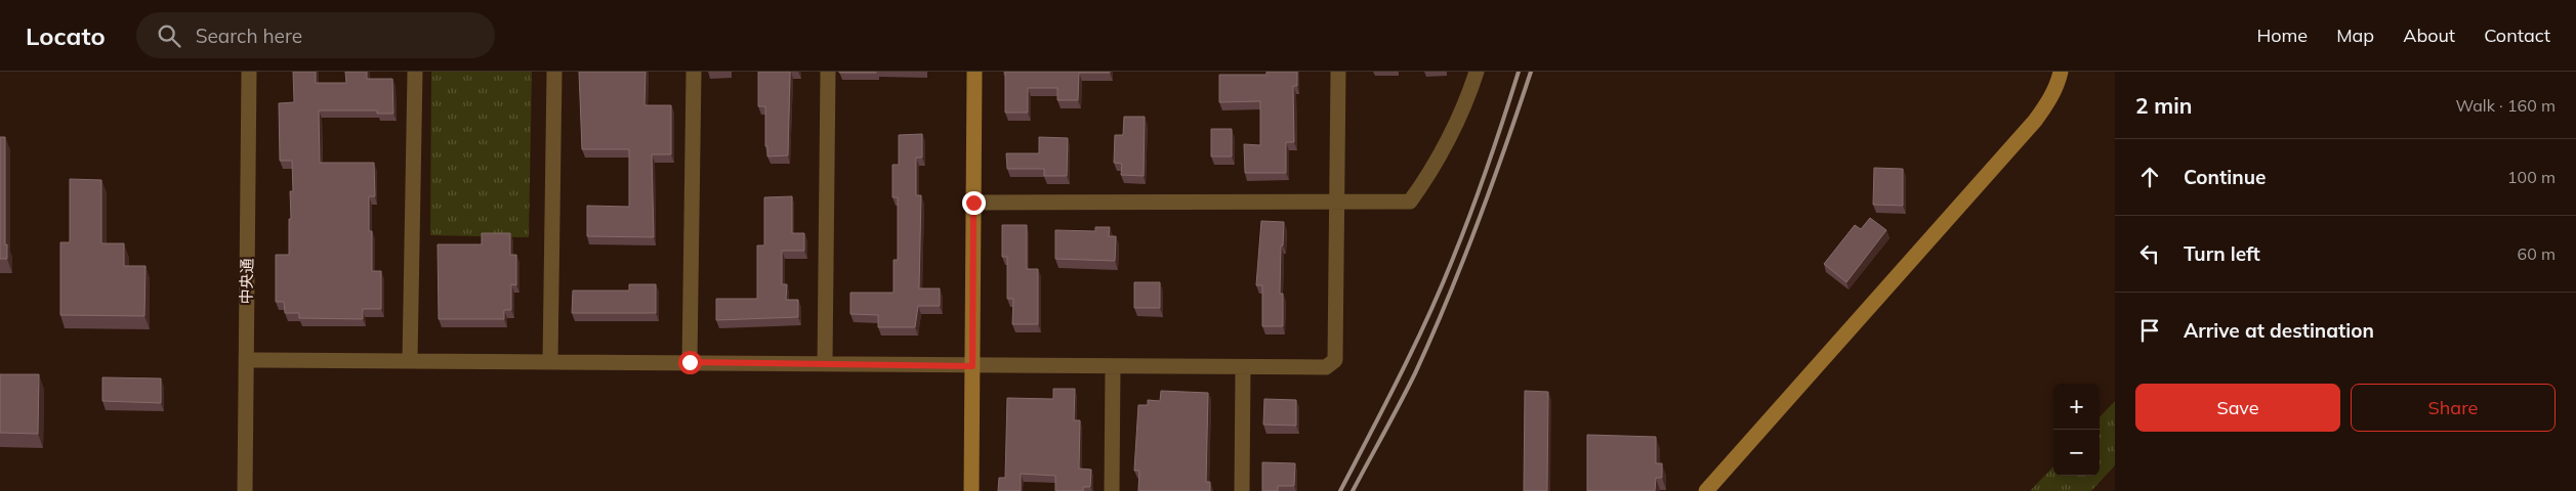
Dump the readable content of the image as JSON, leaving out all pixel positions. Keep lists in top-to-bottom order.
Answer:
{
  "streets": {
    "street": ["中央通"]
  },
  "page": {
    "header": "Locato",
    "search": "Search here",
    "nav": [
      "Home",
      "Map",
      "About",
      "Contact"
    ],
    "heading": ["2 min", "Walk · 160 m"],
    "list": [
      ["Continue", "100 m"],
      ["Turn left", "60 m"],
      "Arrive at destination"
    ],
    "buttons": ["Save", "Share"],
    "map_buttons": ["+", "−"]
  }
}
